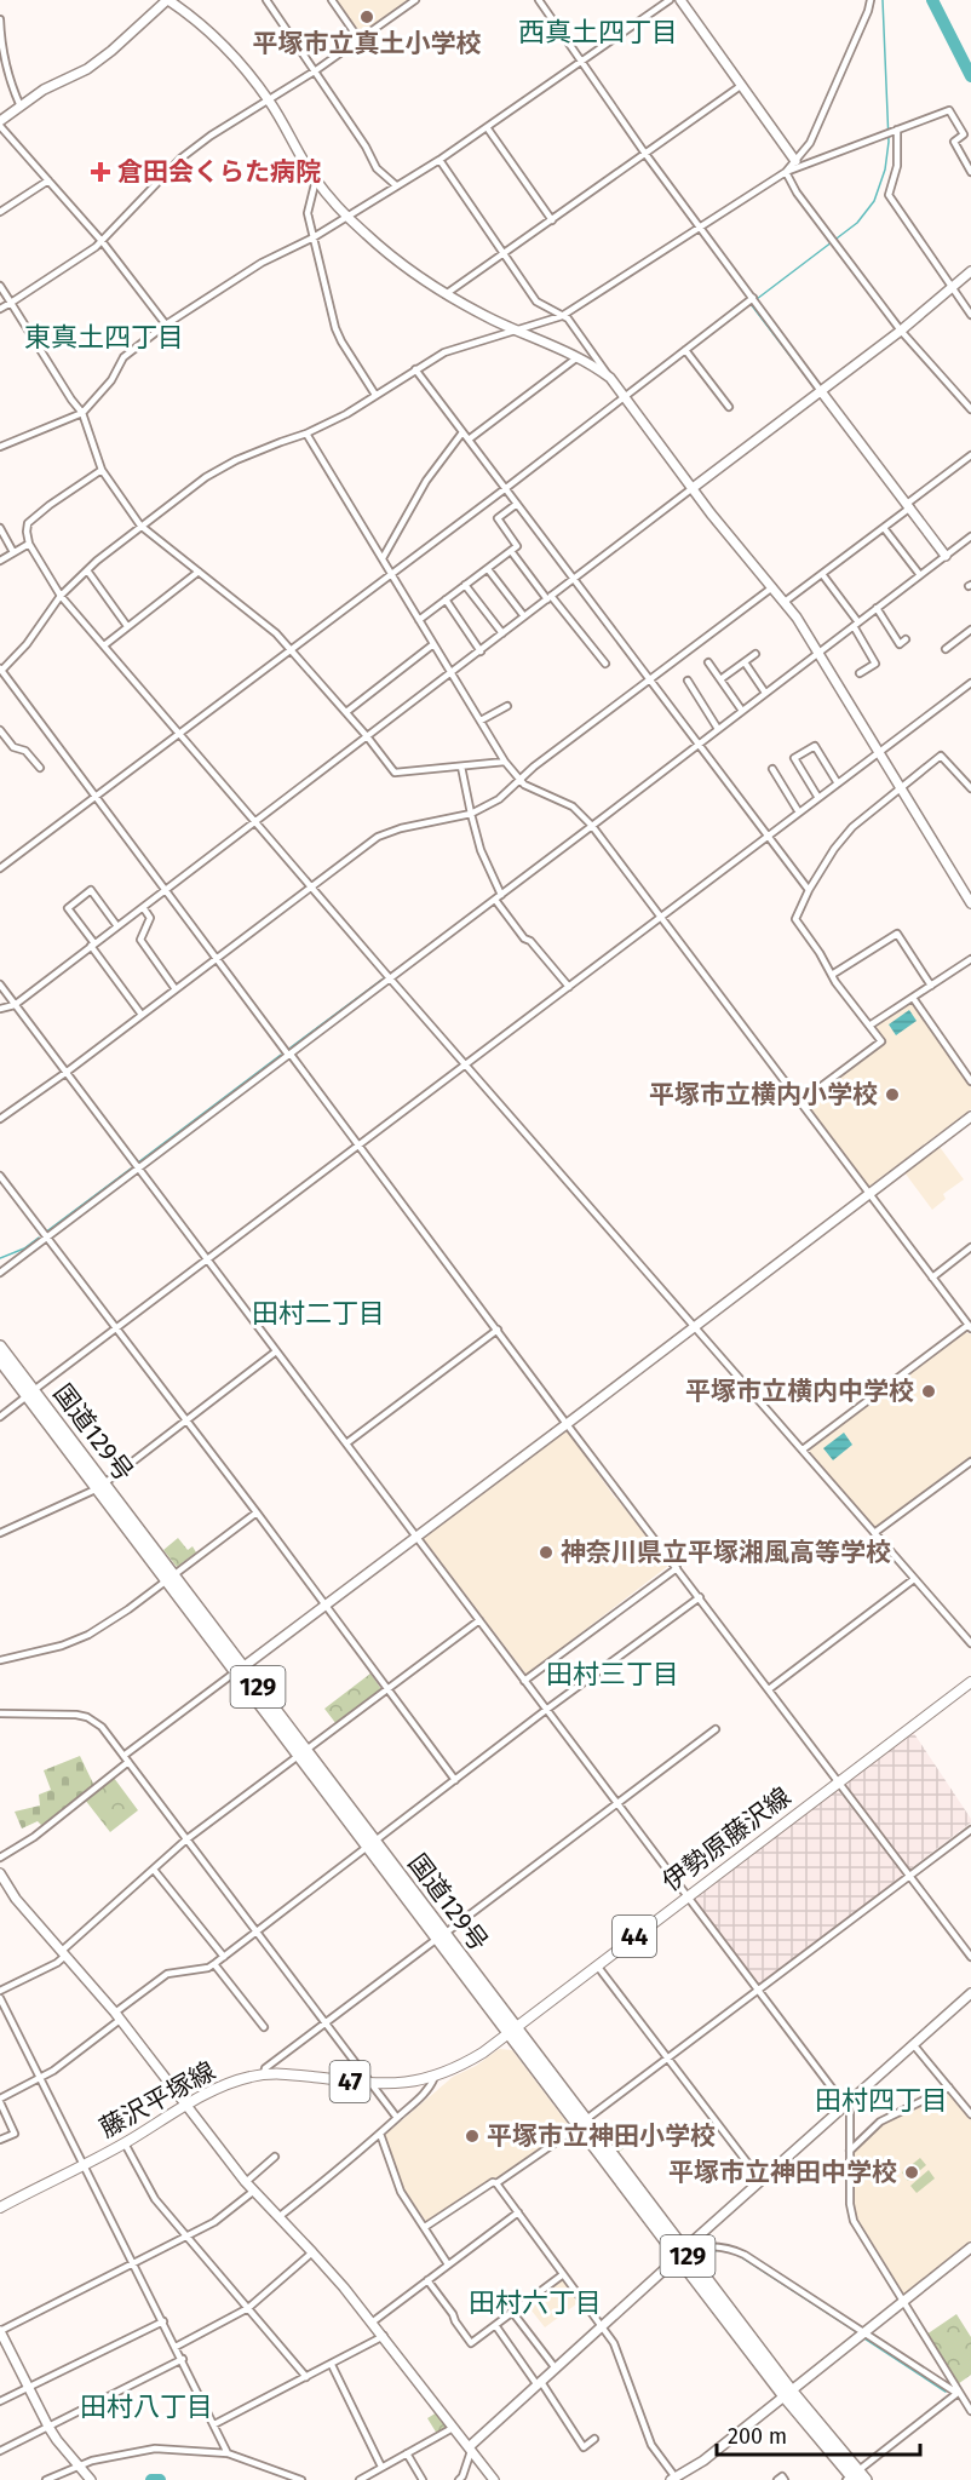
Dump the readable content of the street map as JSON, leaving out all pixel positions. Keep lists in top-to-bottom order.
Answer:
{
  "streets": {
    "highway": ["国道129号", "129"],
    "main road": [
      "伊勢原藤沢線",
      "44",
      "47",
      "藤沢平塚線"
    ]
  },
  "crossings": [
    ["国道129号", "伊勢原藤沢線"],
    ["国道129号", "藤沢平塚線"],
    ["伊勢原藤沢線", "藤沢平塚線"]
  ],
  "districts": [
    "西真土四丁目",
    "東真土四丁目",
    "田村二丁目",
    "田村三丁目",
    "田村四丁目",
    "田村六丁目",
    "田村八丁目"
  ],
  "places": {
    "other": [
      "平塚市立真土小学校",
      "平塚市立横内小学校",
      "平塚市立横内中学校",
      "神奈川県立平塚湘風高等学校",
      "平塚市立神田小学校",
      "平塚市立神田中学校"
    ],
    "health": ["倉田会くらた病院"]
  },
  "scale_bar": "200 m"
}
